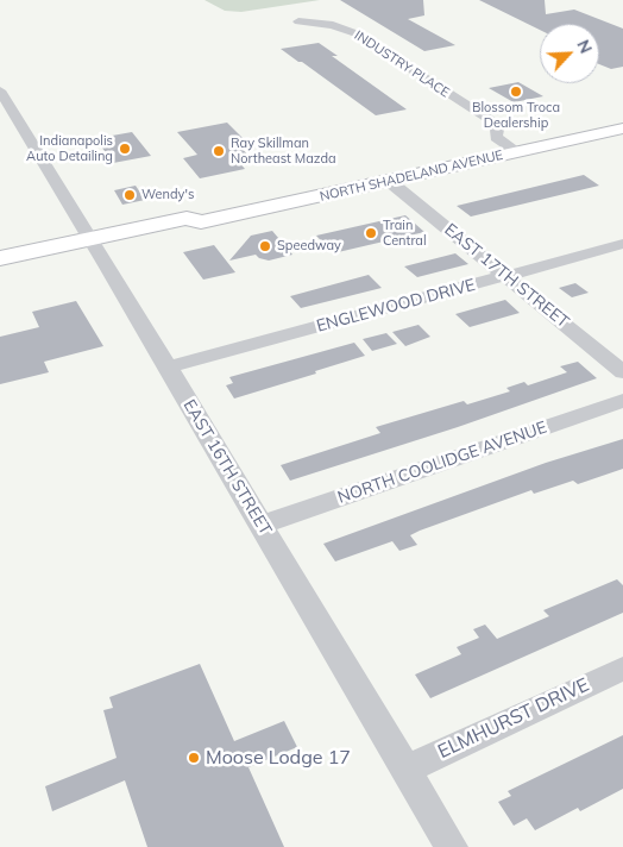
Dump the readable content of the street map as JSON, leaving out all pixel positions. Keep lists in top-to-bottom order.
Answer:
{
  "streets": {
    "main road": ["NORTH SHADELAND AVENUE"],
    "street": [
      "INDUSTRY PLACE",
      "EAST 17TH STREET",
      "ENGLEWOOD DRIVE",
      "NORTH COOLIDGE AVENUE",
      "EAST 16TH STREET",
      "ELMHURST DRIVE"
    ]
  },
  "crossings": [
    ["INDUSTRY PLACE", "NORTH SHADELAND AVENUE"],
    ["NORTH SHADELAND AVENUE", "EAST 17TH STREET"],
    ["NORTH SHADELAND AVENUE", "EAST 16TH STREET"],
    ["EAST 17TH STREET", "ENGLEWOOD DRIVE"],
    ["ENGLEWOOD DRIVE", "EAST 16TH STREET"],
    ["NORTH COOLIDGE AVENUE", "EAST 16TH STREET"],
    ["EAST 16TH STREET", "ELMHURST DRIVE"]
  ],
  "places": [
    "Blossom Troca Dealership",
    "Indianapolis Auto Detailing",
    "Ray Skillman Northeast Mazda",
    "Wendy's",
    "Train Central",
    "Speedway",
    "Moose Lodge 17"
  ],
  "north": "top right"
}
